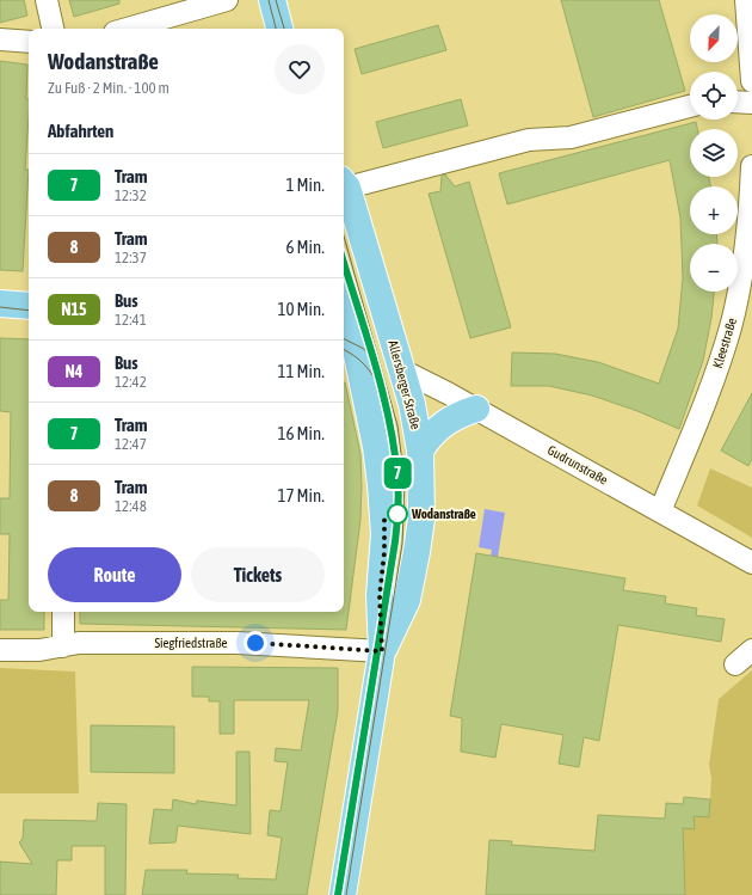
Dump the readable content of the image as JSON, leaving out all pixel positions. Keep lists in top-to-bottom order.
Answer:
{
  "streets": {
    "main road": ["Allersberger Straße"],
    "street": ["Kleestraße", "Gudrunstraße", "Siegfriedstraße"]
  },
  "crossings": [
    ["Kleestraße", "Gudrunstraße"],
    ["Allersberger Straße", "Gudrunstraße"],
    ["Allersberger Straße", "Siegfriedstraße"]
  ],
  "places": ["Wodanstraße"],
  "lines": ["tram line 7"],
  "north": "bottom left",
  "page": {
    "on_map": "7",
    "map_buttons": ["+", "−"],
    "heading": [
      ["Wodanstraße", "Zu Fuß · 2 Min. · 100 m"],
      "Abfahrten"
    ],
    "list": [
      {
        "mark": "7",
        "name": "Tram",
        "note": "12:32",
        "value": "1 Min."
      },
      {
        "mark": "8",
        "name": "Tram",
        "note": "12:37",
        "value": "6 Min."
      },
      {
        "mark": "N15",
        "name": "Bus",
        "note": "12:41",
        "value": "10 Min."
      },
      {
        "mark": "N4",
        "name": "Bus",
        "note": "12:42",
        "value": "11 Min."
      },
      {
        "mark": "7",
        "name": "Tram",
        "note": "12:47",
        "value": "16 Min."
      },
      {
        "mark": "8",
        "name": "Tram",
        "note": "12:48",
        "value": "17 Min."
      }
    ],
    "buttons": ["Route", "Tickets"]
  }
}
